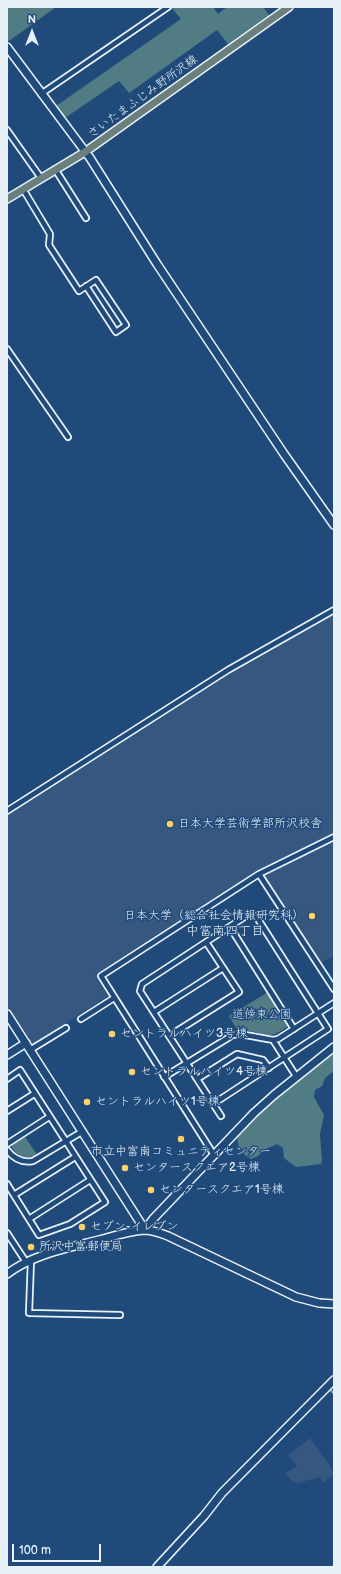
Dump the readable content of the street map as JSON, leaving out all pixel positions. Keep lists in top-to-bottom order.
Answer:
{
  "streets": {
    "main road": ["さいたまふじみ野所沢線"]
  },
  "districts": ["中富南四丁目"],
  "parks": ["道傍東公園"],
  "places": [
    "日本大学芸術学部所沢校舎",
    "日本大学（総合社会情報研究科）",
    "セントラルハイツ3号棟",
    "セントラルハイツ4号棟",
    "セントラルハイツ1号棟",
    "市立中富南コミュニティセンター",
    "センタースクエア2号棟",
    "センタースクエア1号棟",
    "セブン-イレブン",
    "所沢中富郵便局"
  ],
  "scale_bar": "100 m",
  "north": "top"
}
